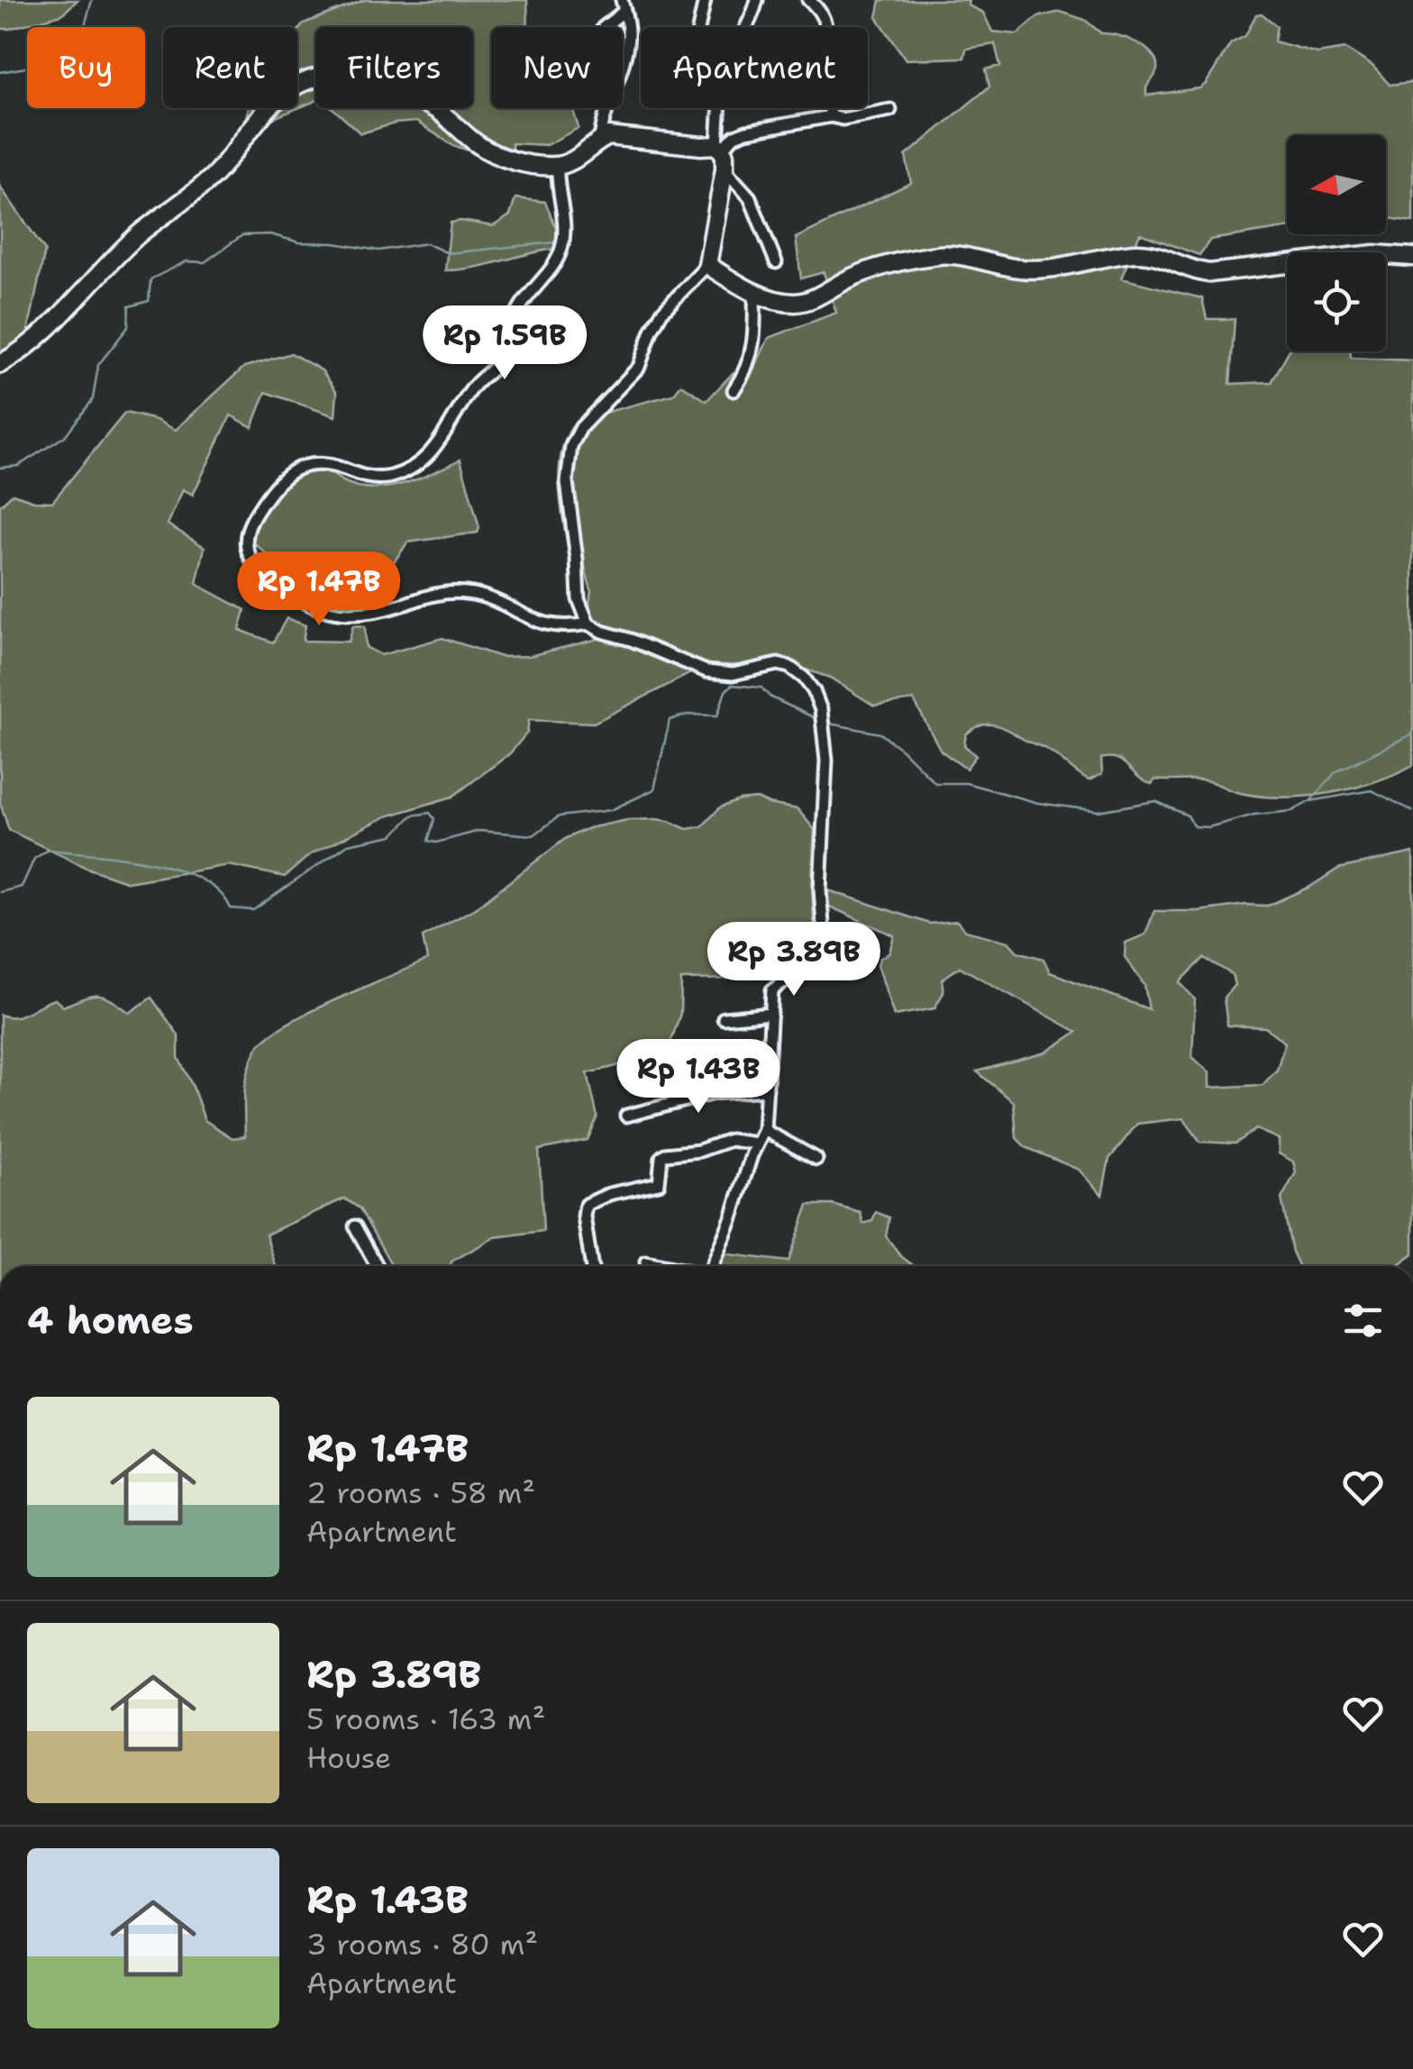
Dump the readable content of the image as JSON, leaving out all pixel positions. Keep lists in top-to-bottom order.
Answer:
{
  "north": "left",
  "page": {
    "chip": [
      "Buy",
      "Rent",
      "Filters",
      "New",
      "Apartment"
    ],
    "price": [
      "Rp 1.59B",
      "Rp 1.47B",
      "Rp 3.89B",
      "Rp 1.43B"
    ],
    "heading": "4 homes",
    "list": [
      {
        "name": "Rp 1.47B",
        "note": "2 rooms · 58 m² · Apartment"
      },
      {
        "name": "Rp 3.89B",
        "note": "5 rooms · 163 m² · House"
      },
      {
        "name": "Rp 1.43B",
        "note": "3 rooms · 80 m² · Apartment"
      }
    ]
  }
}
